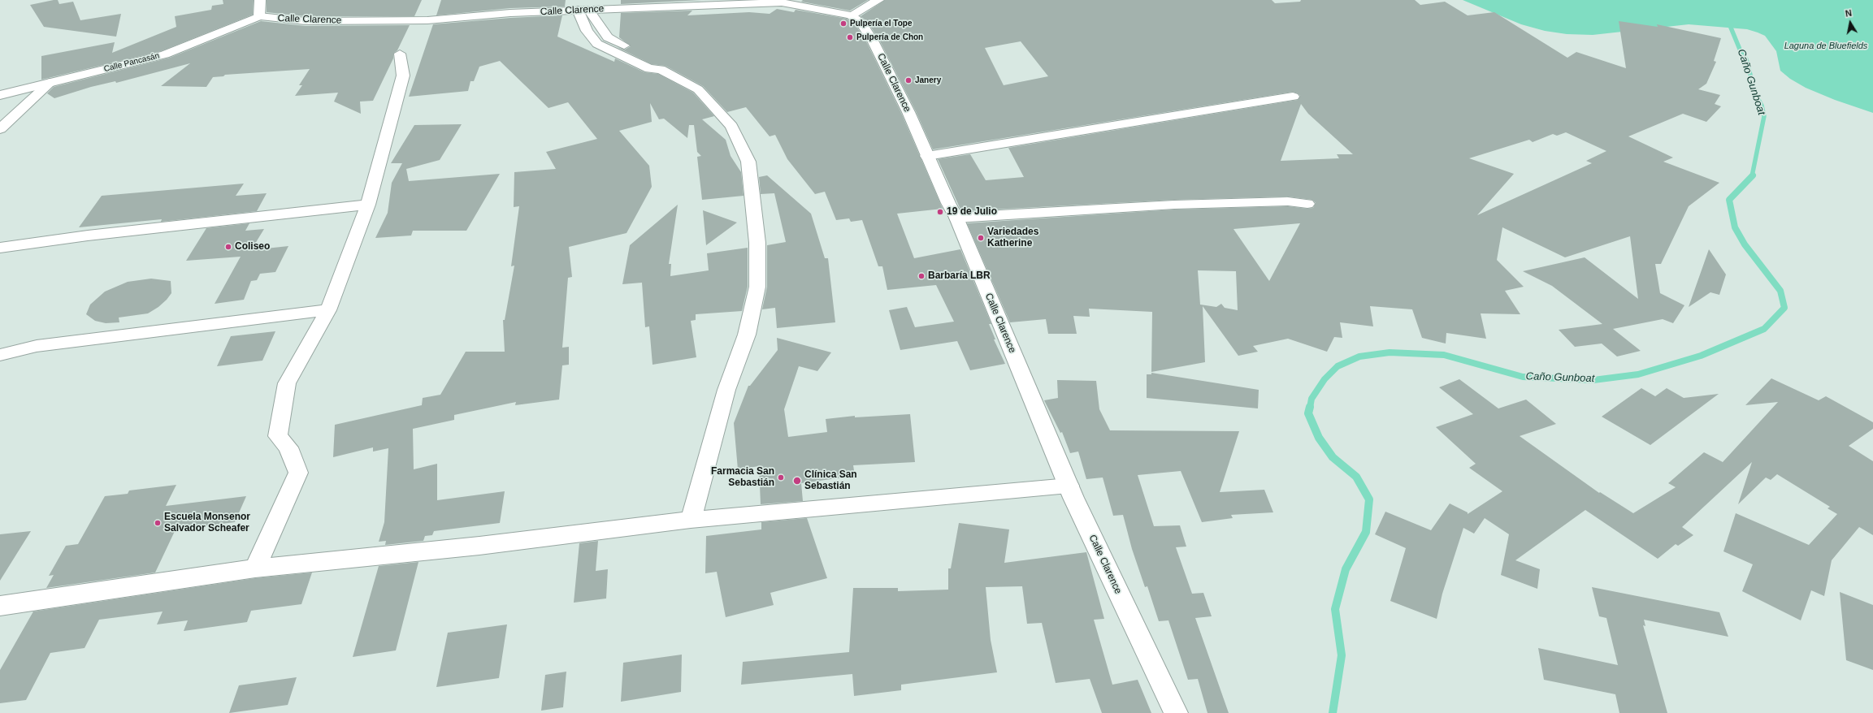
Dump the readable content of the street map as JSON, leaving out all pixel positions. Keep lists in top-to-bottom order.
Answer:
{
  "streets": {
    "street": ["Calle Clarence", "Calle Pancasán"]
  },
  "crossings": [
    ["Calle Clarence", "Calle Pancasán"]
  ],
  "water": ["Laguna de Bluefields", "Caño Gunboat"],
  "places": [
    "Pulpería el Tope",
    "Pulpería de Chon",
    "Janery",
    "19 de Julio",
    "Variedades Katherine",
    "Coliseo",
    "Barbaría LBR",
    "Farmacia San Sebastián",
    "Clínica San Sebastián",
    "Escuela Monsenor Salvador Scheafer"
  ],
  "north": "top"
}
